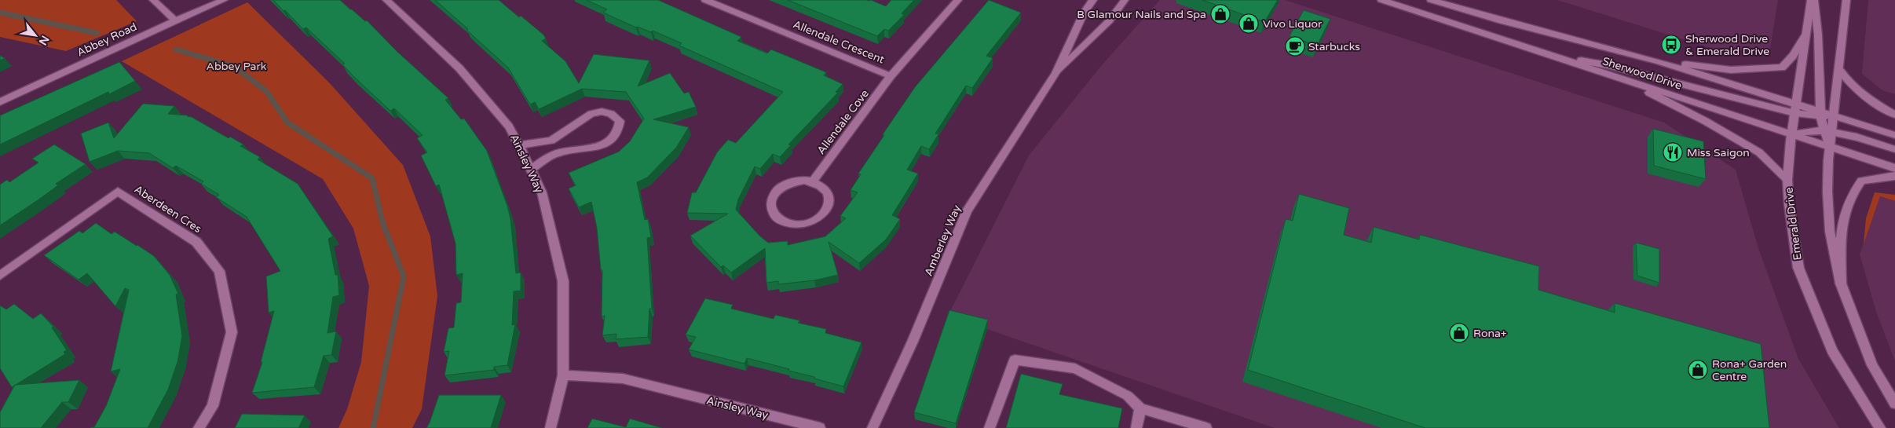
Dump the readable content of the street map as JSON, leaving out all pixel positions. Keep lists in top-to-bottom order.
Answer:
{
  "streets": {
    "street": [
      "Abbey Road",
      "Allendale Crescent",
      "Sherwood Drive",
      "Allendale Cove",
      "Ainsley Way",
      "Aberdeen Cres",
      "Emerald Drive",
      "Amberley Way"
    ]
  },
  "crossings": [
    ["Allendale Crescent", "Allendale Cove"],
    ["Sherwood Drive", "Emerald Drive"]
  ],
  "parks": ["Abbey Park"],
  "places": {
    "shop": [
      "B Glamour Nails and Spa",
      "Vivo Liquor",
      "Rona+",
      "Rona+ Garden Centre"
    ],
    "bus stop": ["Sherwood Drive & Emerald Drive"],
    "cafe": ["Starbucks"],
    "restaurant": ["Miss Saigon"]
  },
  "north": "bottom right"
}
